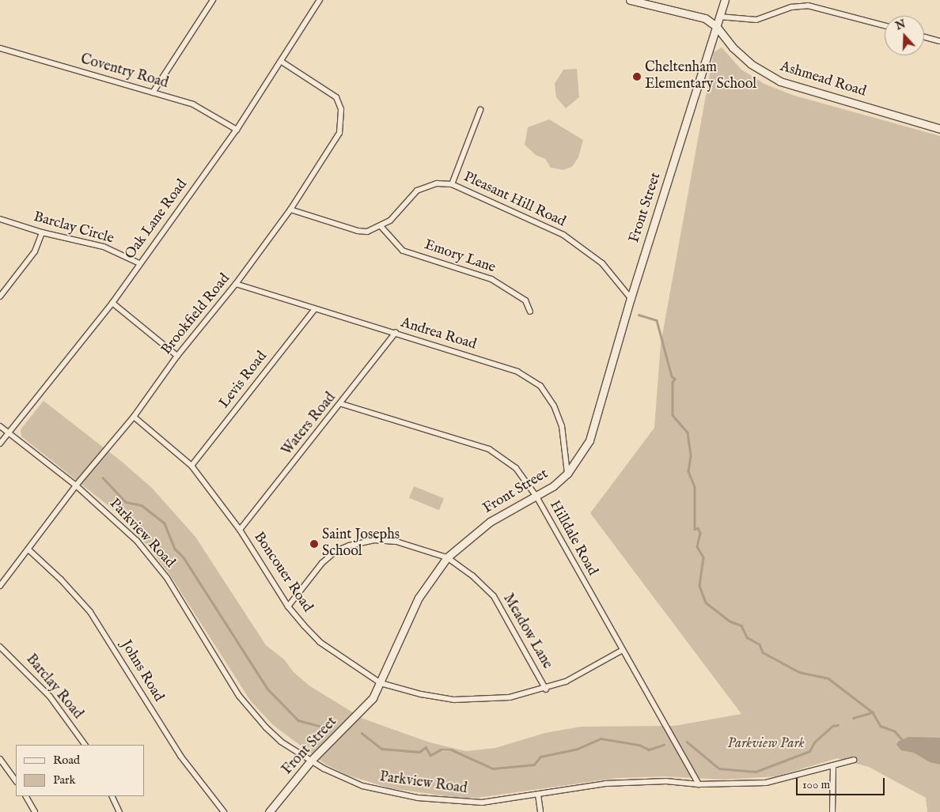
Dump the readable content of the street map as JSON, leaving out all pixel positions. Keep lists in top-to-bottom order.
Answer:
{
  "streets": {
    "street": [
      "Coventry Road",
      "Ashmead Road",
      "Pleasant Hill Road",
      "Front Street",
      "Oak Lane Road",
      "Barclay Circle",
      "Emory Lane",
      "Brookfield Road",
      "Andrea Road",
      "Levis Road",
      "Waters Road",
      "Parkview Road",
      "Hilldale Road",
      "Boncouer Road",
      "Meadow Lane",
      "Johns Road",
      "Barclay Road"
    ]
  },
  "crossings": [
    ["Coventry Road", "Oak Lane Road"],
    ["Ashmead Road", "Front Street"],
    ["Pleasant Hill Road", "Front Street"],
    ["Pleasant Hill Road", "Emory Lane"],
    ["Front Street", "Andrea Road"],
    ["Front Street", "Parkview Road"],
    ["Front Street", "Hilldale Road"],
    ["Front Street", "Boncouer Road"],
    ["Front Street", "Meadow Lane"],
    ["Oak Lane Road", "Barclay Circle"],
    ["Oak Lane Road", "Brookfield Road"],
    ["Oak Lane Road", "Parkview Road"],
    ["Brookfield Road", "Andrea Road"],
    ["Brookfield Road", "Parkview Road"],
    ["Brookfield Road", "Boncouer Road"],
    ["Brookfield Road", "Johns Road"],
    ["Andrea Road", "Levis Road"],
    ["Andrea Road", "Waters Road"],
    ["Levis Road", "Boncouer Road"],
    ["Waters Road", "Hilldale Road"],
    ["Waters Road", "Boncouer Road"],
    ["Parkview Road", "Hilldale Road"],
    ["Hilldale Road", "Boncouer Road"],
    ["Boncouer Road", "Meadow Lane"]
  ],
  "parks": ["Parkview Park"],
  "places": ["Cheltenham Elementary School", "Saint Josephs School"],
  "legend": ["Road", "Park"],
  "scale_bar": "100 m",
  "north": "top"
}
